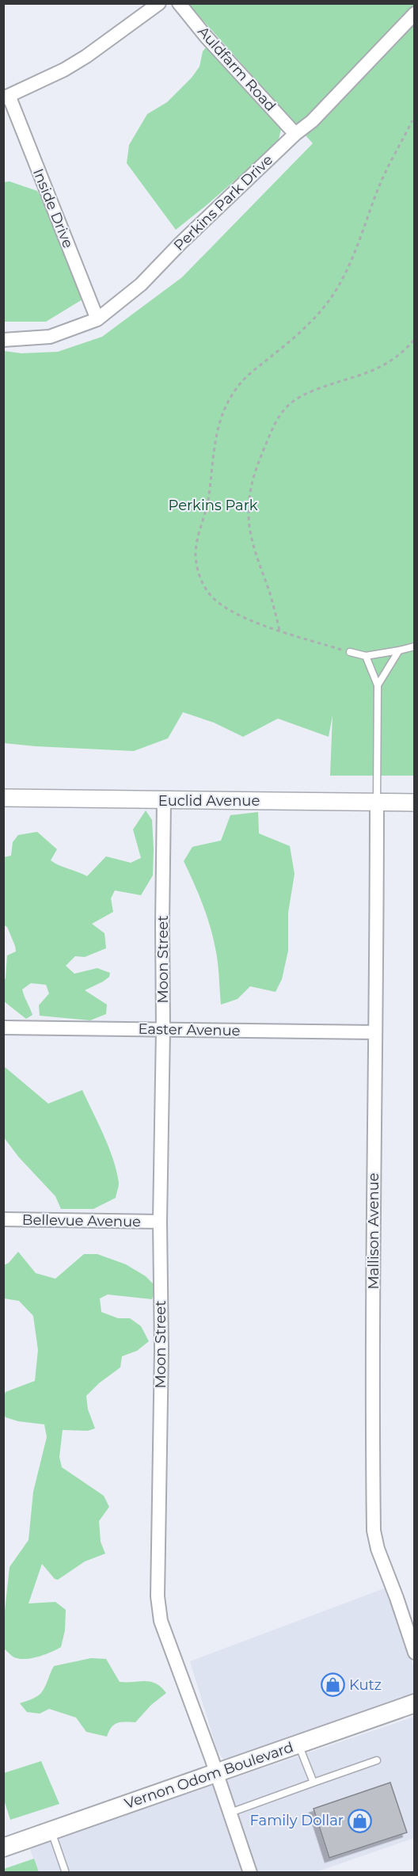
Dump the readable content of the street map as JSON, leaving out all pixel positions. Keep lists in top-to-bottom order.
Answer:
{
  "streets": {
    "main road": ["Vernon Odom Boulevard"],
    "street": [
      "Auldfarm Road",
      "Perkins Park Drive",
      "Inside Drive",
      "Euclid Avenue",
      "Moon Street",
      "Easter Avenue",
      "Bellevue Avenue",
      "Mallison Avenue"
    ]
  },
  "crossings": [
    ["Auldfarm Road", "Perkins Park Drive"],
    ["Perkins Park Drive", "Inside Drive"],
    ["Euclid Avenue", "Moon Street"],
    ["Euclid Avenue", "Mallison Avenue"],
    ["Moon Street", "Easter Avenue"],
    ["Moon Street", "Bellevue Avenue"],
    ["Moon Street", "Vernon Odom Boulevard"],
    ["Easter Avenue", "Mallison Avenue"]
  ],
  "parks": ["Perkins Park"],
  "places": {
    "shop": ["Kutz", "Family Dollar"]
  }
}
